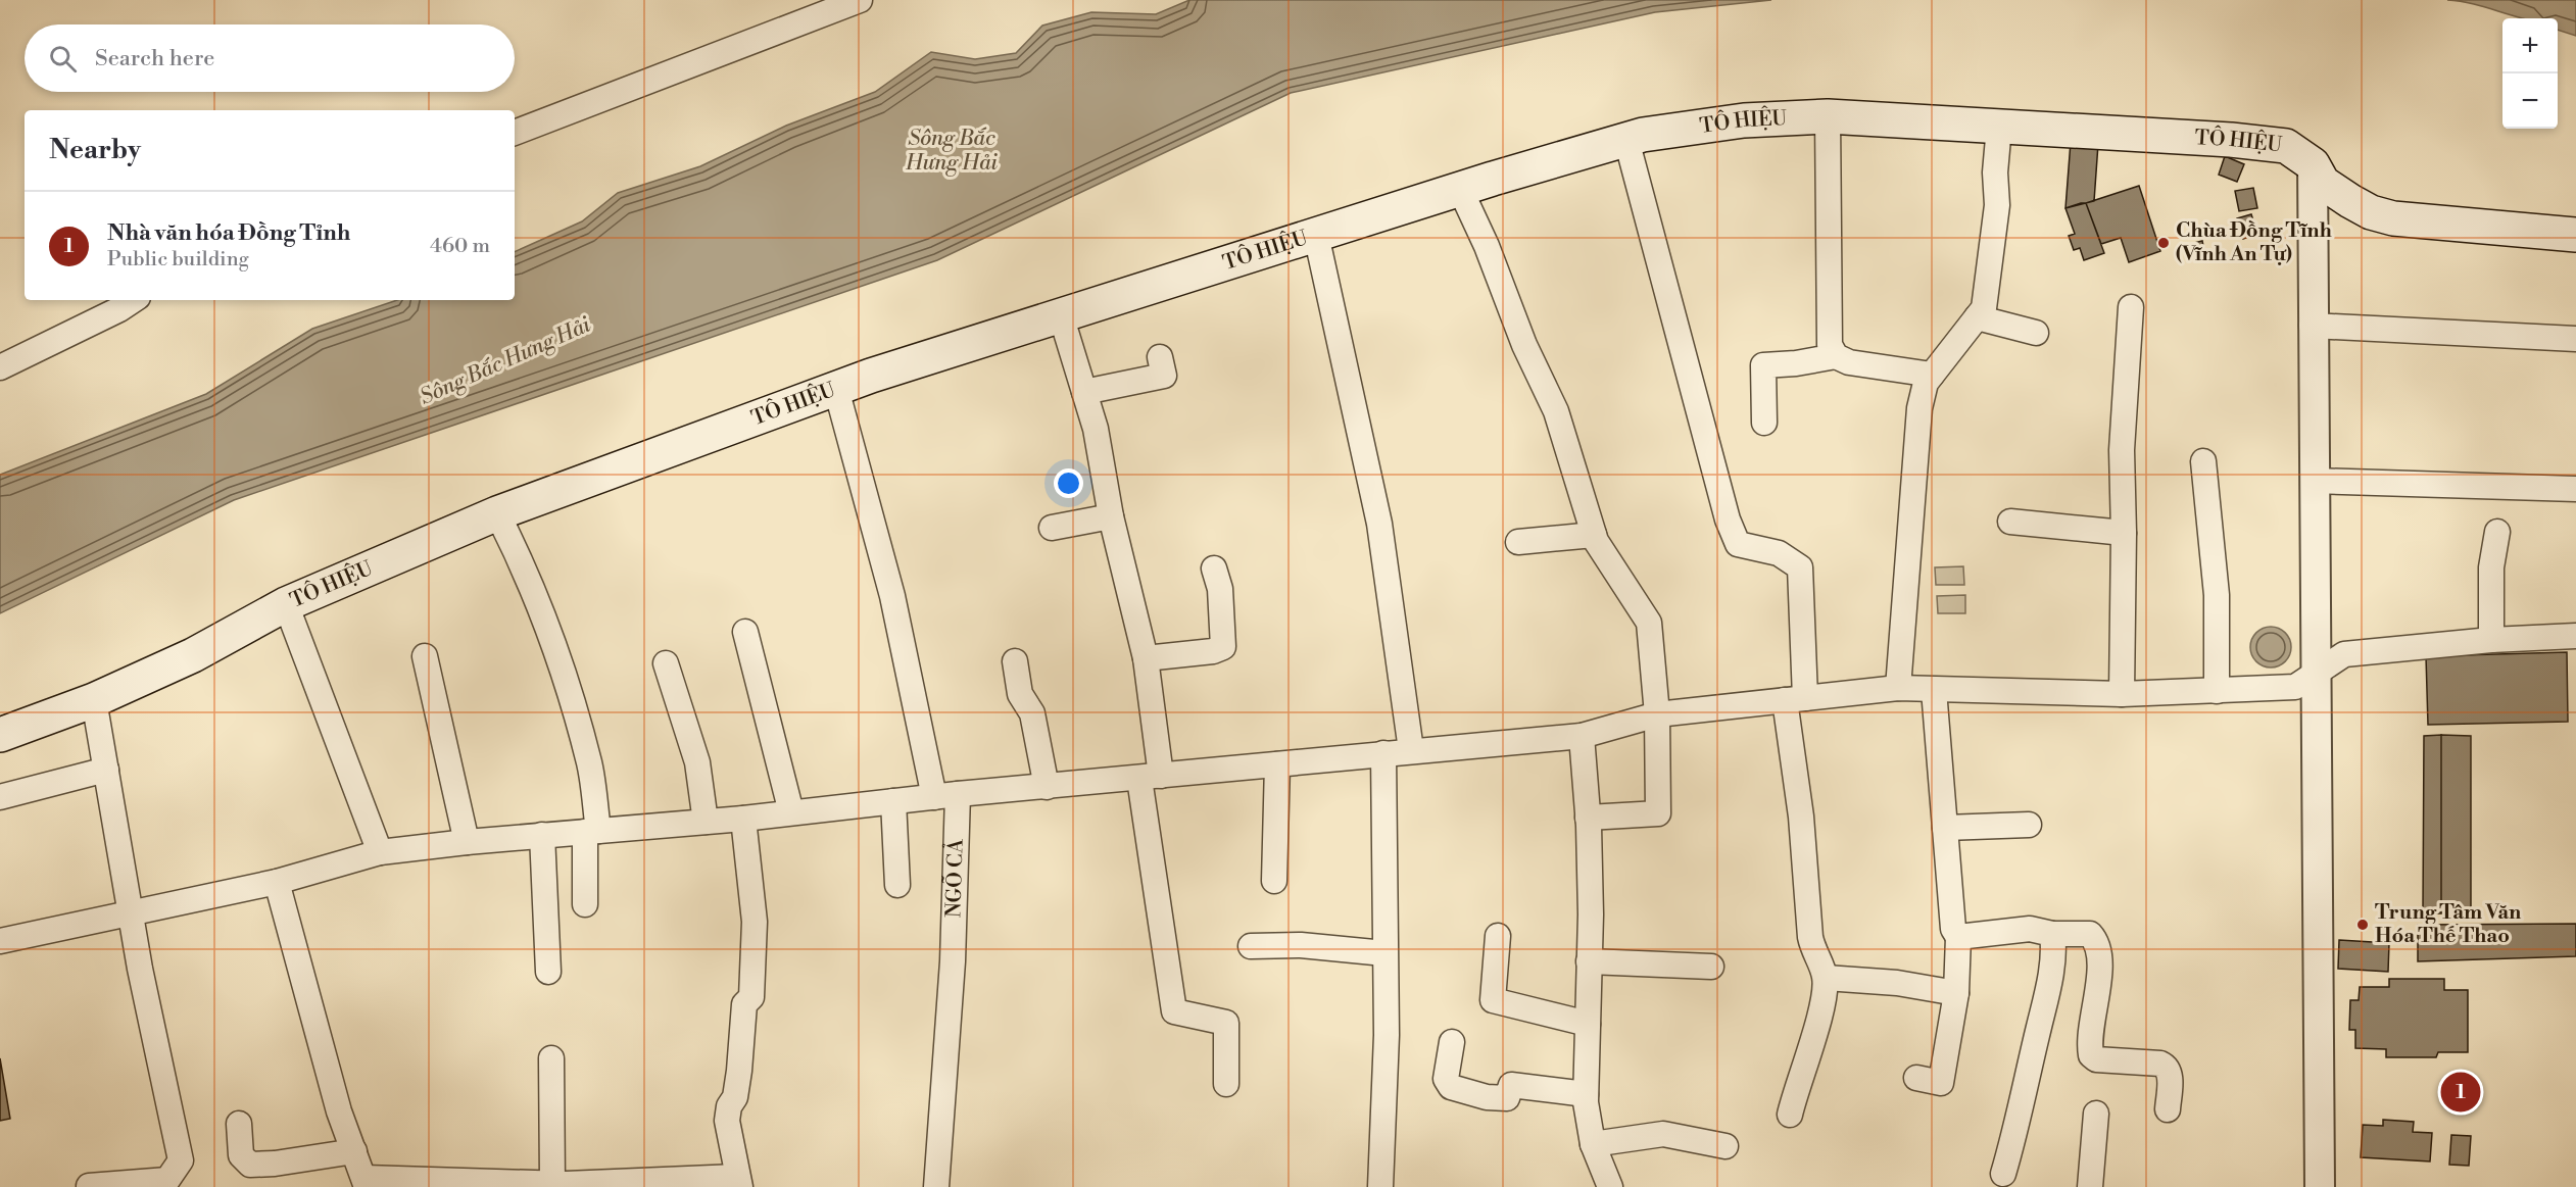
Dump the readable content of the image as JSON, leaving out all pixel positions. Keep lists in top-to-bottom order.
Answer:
{
  "streets": {
    "main road": ["TÔ HIỆU"],
    "street": ["NGÕ CẢ"]
  },
  "crossings": [
    ["TÔ HIỆU", "NGÕ CẢ"]
  ],
  "water": ["Sông Bắc Hưng Hải"],
  "places": ["Chùa Đồng Tĩnh (Vĩnh An Tự)", "Trung Tâm Văn Hóa Thế Thao"],
  "page": {
    "map_buttons": ["+", "−"],
    "search": "Search here",
    "heading": "Nearby",
    "list": [
      {
        "mark": "1",
        "name": "Nhà văn hóa Đồng Tỉnh",
        "note": "Public building",
        "value": "460 m"
      }
    ],
    "pins": "1"
  }
}
